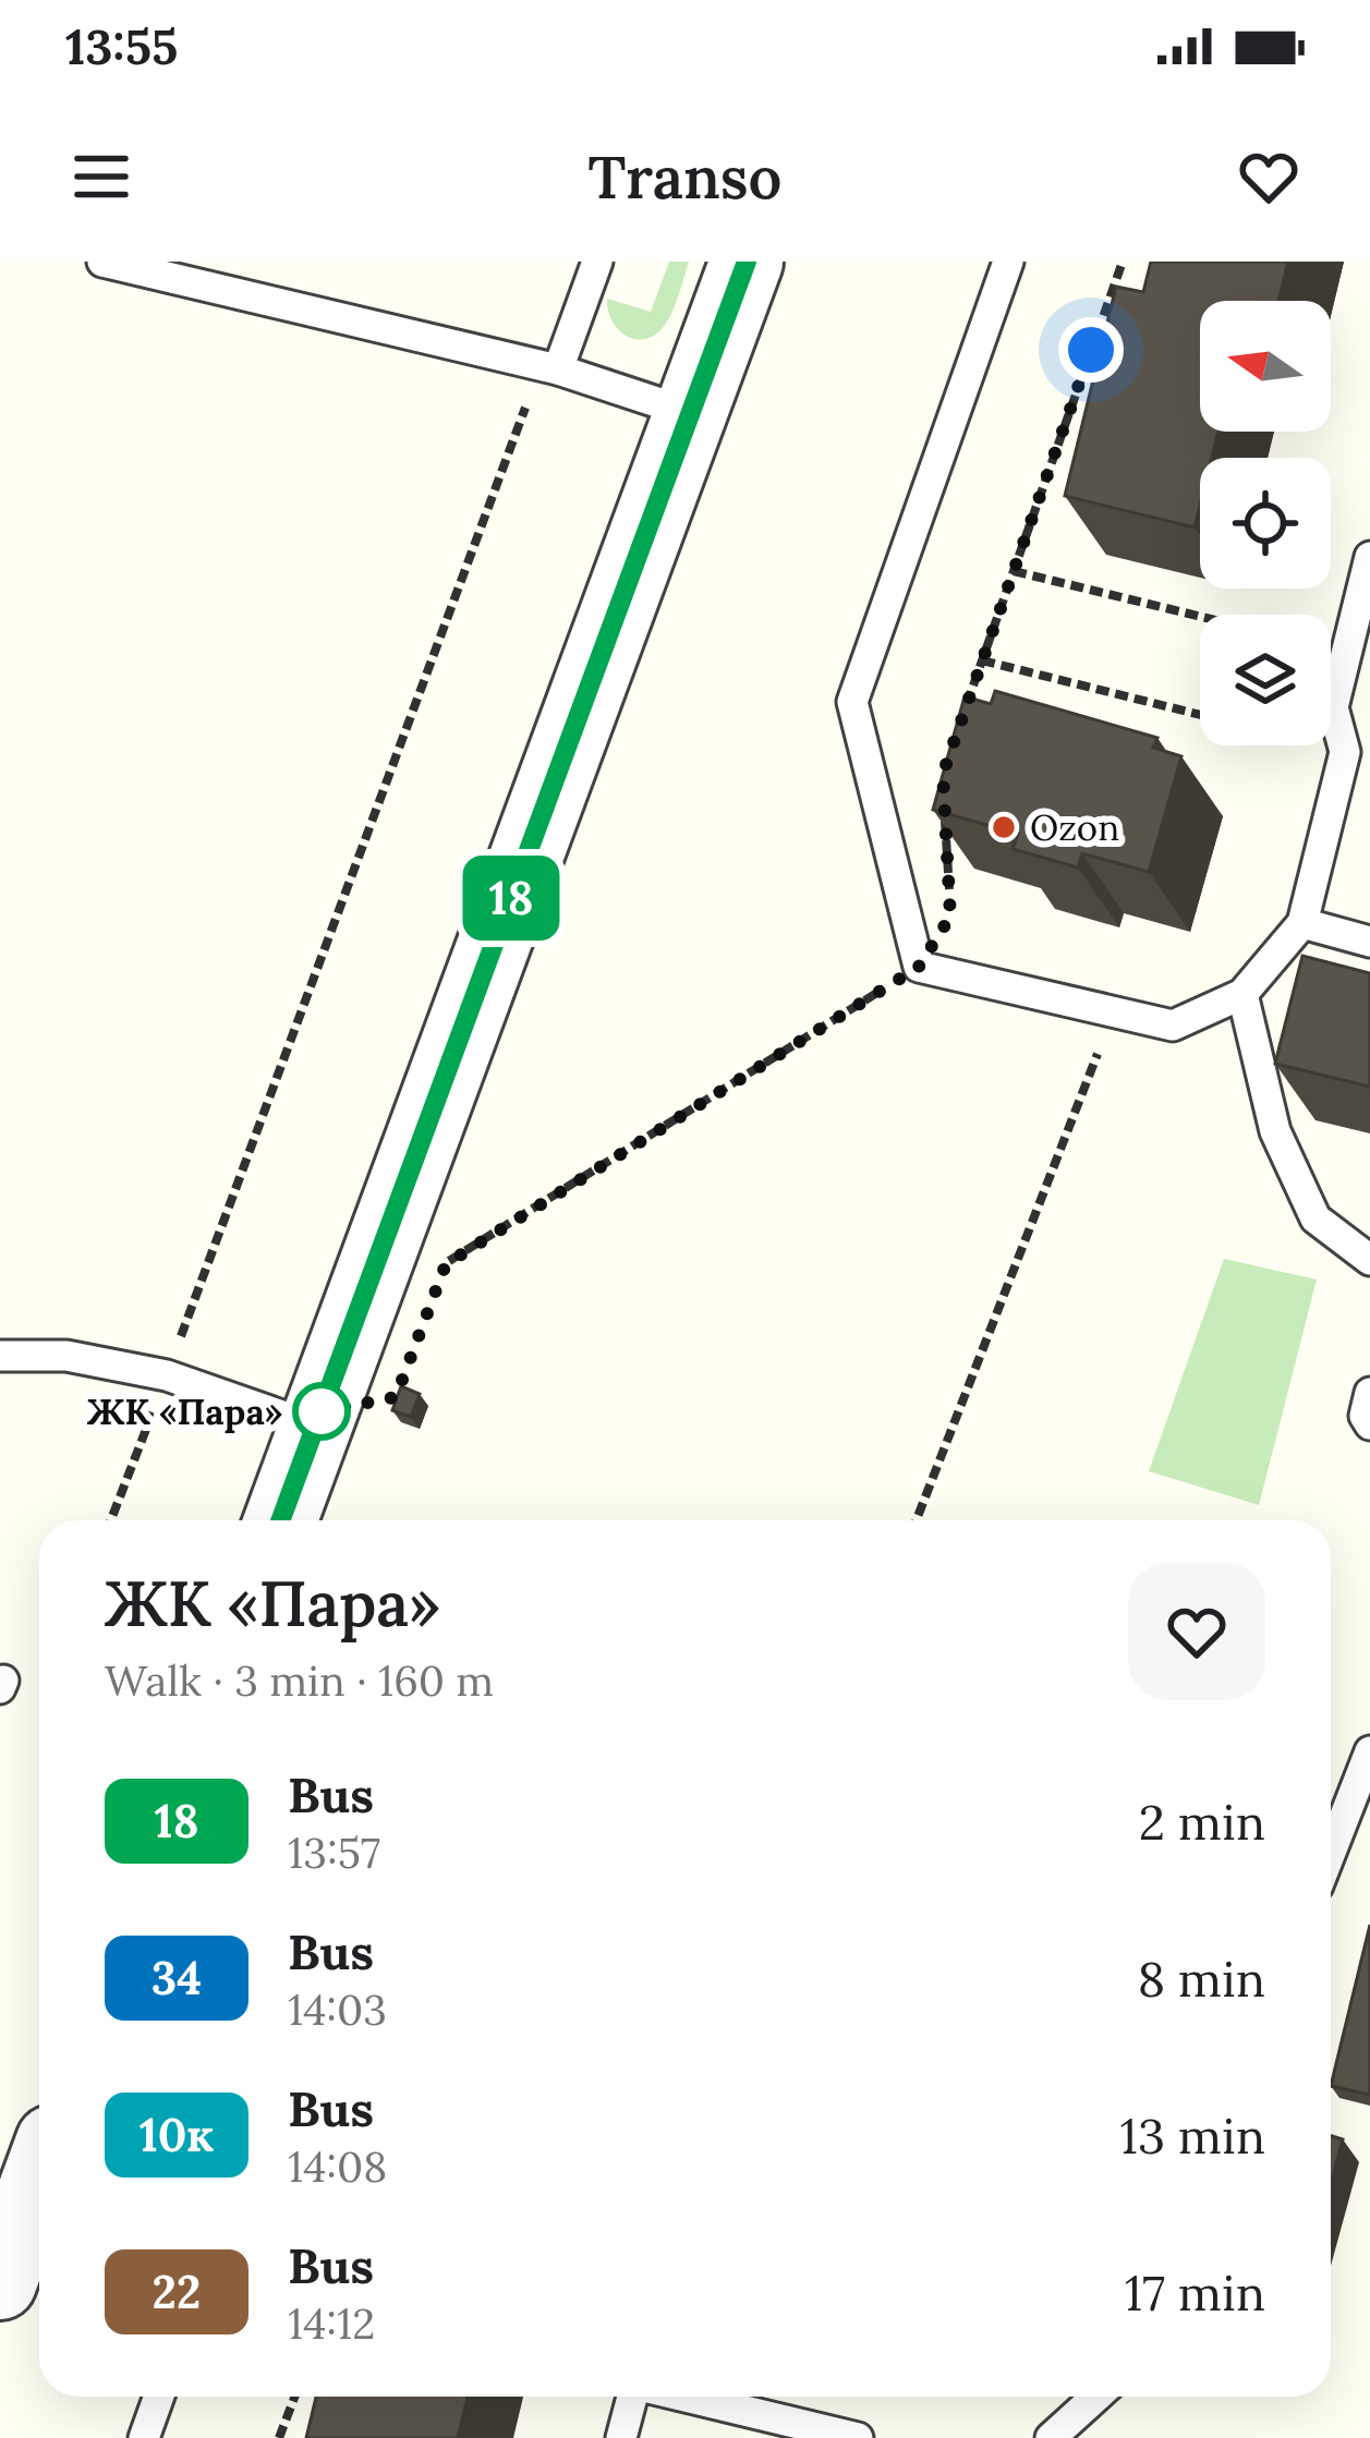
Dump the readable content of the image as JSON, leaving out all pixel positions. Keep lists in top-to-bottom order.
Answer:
{
  "places": ["Ozon", "ЖК «Пара»"],
  "lines": ["bus line 18"],
  "north": "left",
  "page": {
    "status": "13:55",
    "header": "Transo",
    "on_map": "18",
    "heading": ["ЖК «Пара»", "Walk · 3 min · 160 m"],
    "list": [
      {
        "mark": "18",
        "name": "Bus",
        "note": "13:57",
        "value": "2 min"
      },
      {
        "mark": "34",
        "name": "Bus",
        "note": "14:03",
        "value": "8 min"
      },
      {
        "mark": "10к",
        "name": "Bus",
        "note": "14:08",
        "value": "13 min"
      },
      {
        "mark": "22",
        "name": "Bus",
        "note": "14:12",
        "value": "17 min"
      }
    ]
  }
}
